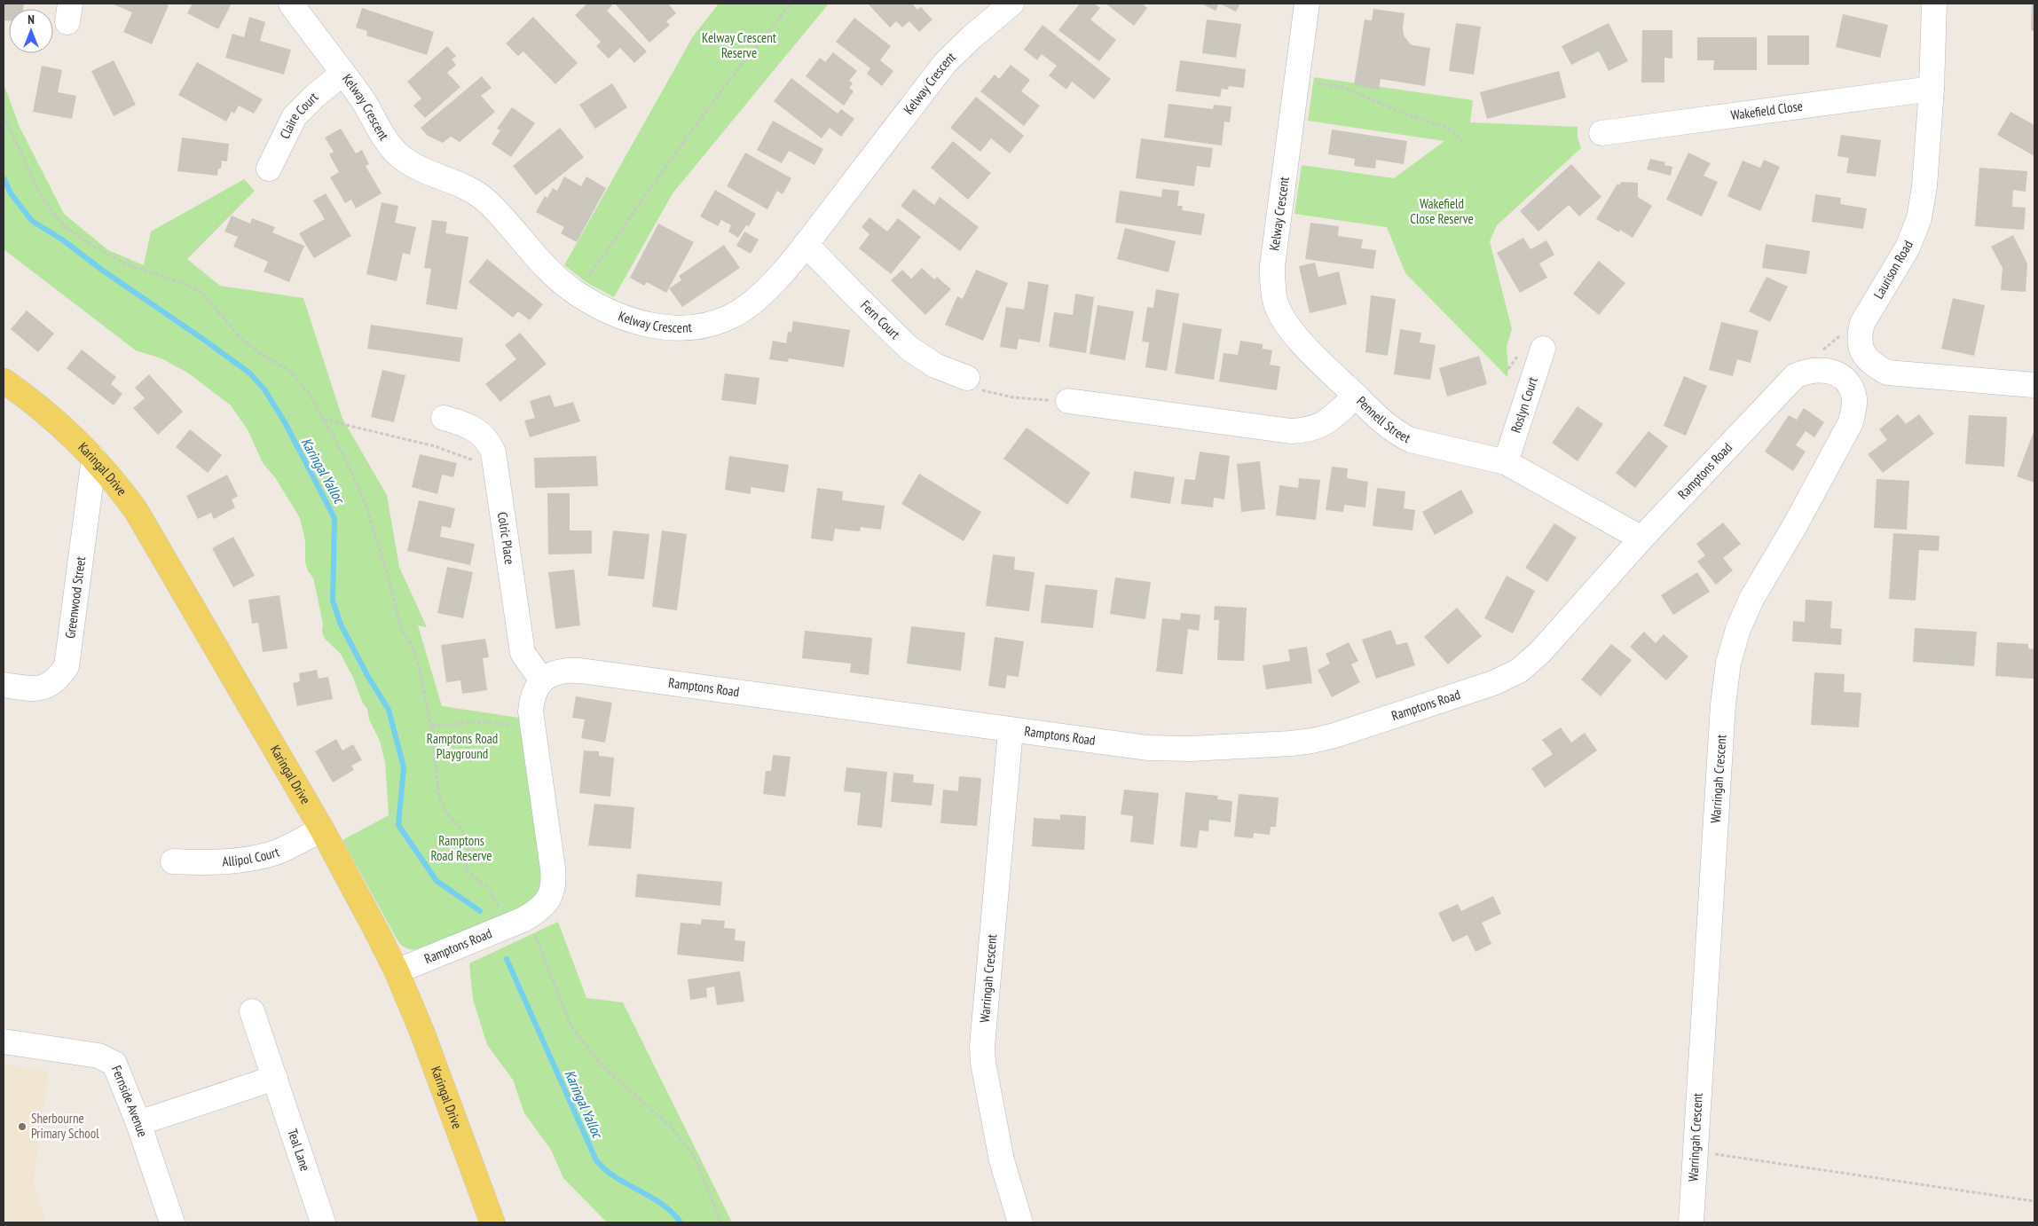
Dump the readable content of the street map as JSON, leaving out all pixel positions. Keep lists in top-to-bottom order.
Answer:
{
  "streets": {
    "main road": ["Karingal Drive"],
    "street": [
      "Kelway Crescent",
      "Wakefield Close",
      "Claire Court",
      "Laurison Road",
      "Fern Court",
      "Roslyn Court",
      "Pennell Street",
      "Ramptons Road",
      "Colric Place",
      "Greenwood Street",
      "Warringah Crescent",
      "Allipol Court",
      "Fernside Avenue",
      "Teal Lane"
    ]
  },
  "crossings": [
    ["Kelway Crescent", "Claire Court"],
    ["Kelway Crescent", "Fern Court"],
    ["Kelway Crescent", "Pennell Street"],
    ["Wakefield Close", "Laurison Road"],
    ["Roslyn Court", "Pennell Street"],
    ["Pennell Street", "Ramptons Road"],
    ["Karingal Drive", "Ramptons Road"],
    ["Karingal Drive", "Greenwood Street"],
    ["Karingal Drive", "Allipol Court"],
    ["Ramptons Road", "Colric Place"],
    ["Ramptons Road", "Warringah Crescent"]
  ],
  "water": ["Karingal Yalloc"],
  "parks": [
    "Kelway Crescent Reserve",
    "Wakefield Close Reserve",
    "Ramptons Road Playground",
    "Ramptons Road Reserve"
  ],
  "places": ["Sherbourne Primary School"],
  "north": "top"
}
